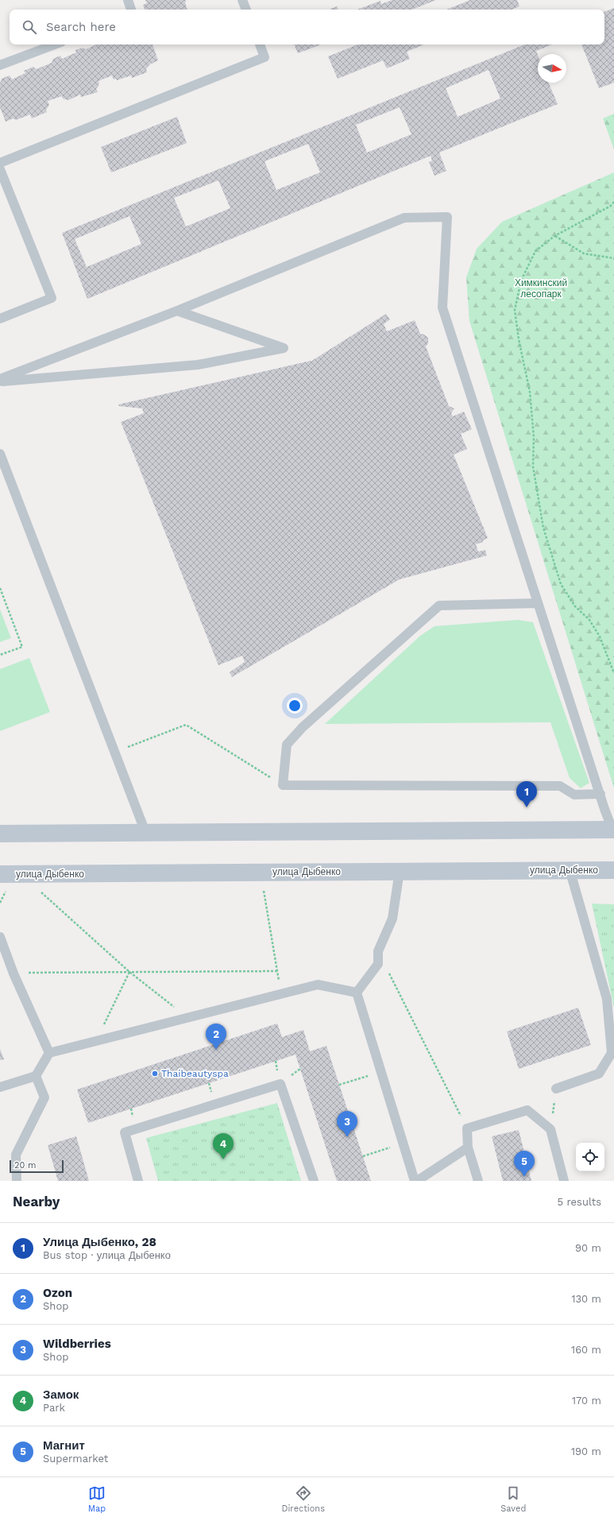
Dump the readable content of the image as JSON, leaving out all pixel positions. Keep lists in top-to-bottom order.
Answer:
{
  "streets": {
    "main road": ["улица Дыбенко"]
  },
  "parks": ["Химкинский лесопарк"],
  "places": ["Thaibeautyspa"],
  "scale_bar": "20 m",
  "north": "right",
  "page": {
    "search": "Search here",
    "pins": [
      "1",
      "2",
      "3",
      "4",
      "5"
    ],
    "scale": "20 m",
    "heading": ["Nearby", "5 results"],
    "list": [
      {
        "mark": "1",
        "name": "Улица Дыбенко, 28",
        "note": "Bus stop · улица Дыбенко",
        "value": "90 m"
      },
      {
        "mark": "2",
        "name": "Ozon",
        "note": "Shop",
        "value": "130 m"
      },
      {
        "mark": "3",
        "name": "Wildberries",
        "note": "Shop",
        "value": "160 m"
      },
      {
        "mark": "4",
        "name": "Замок",
        "note": "Park",
        "value": "170 m"
      },
      {
        "mark": "5",
        "name": "Магнит",
        "note": "Supermarket",
        "value": "190 m"
      }
    ],
    "nav": ["Map", "Directions", "Saved"]
  }
}
